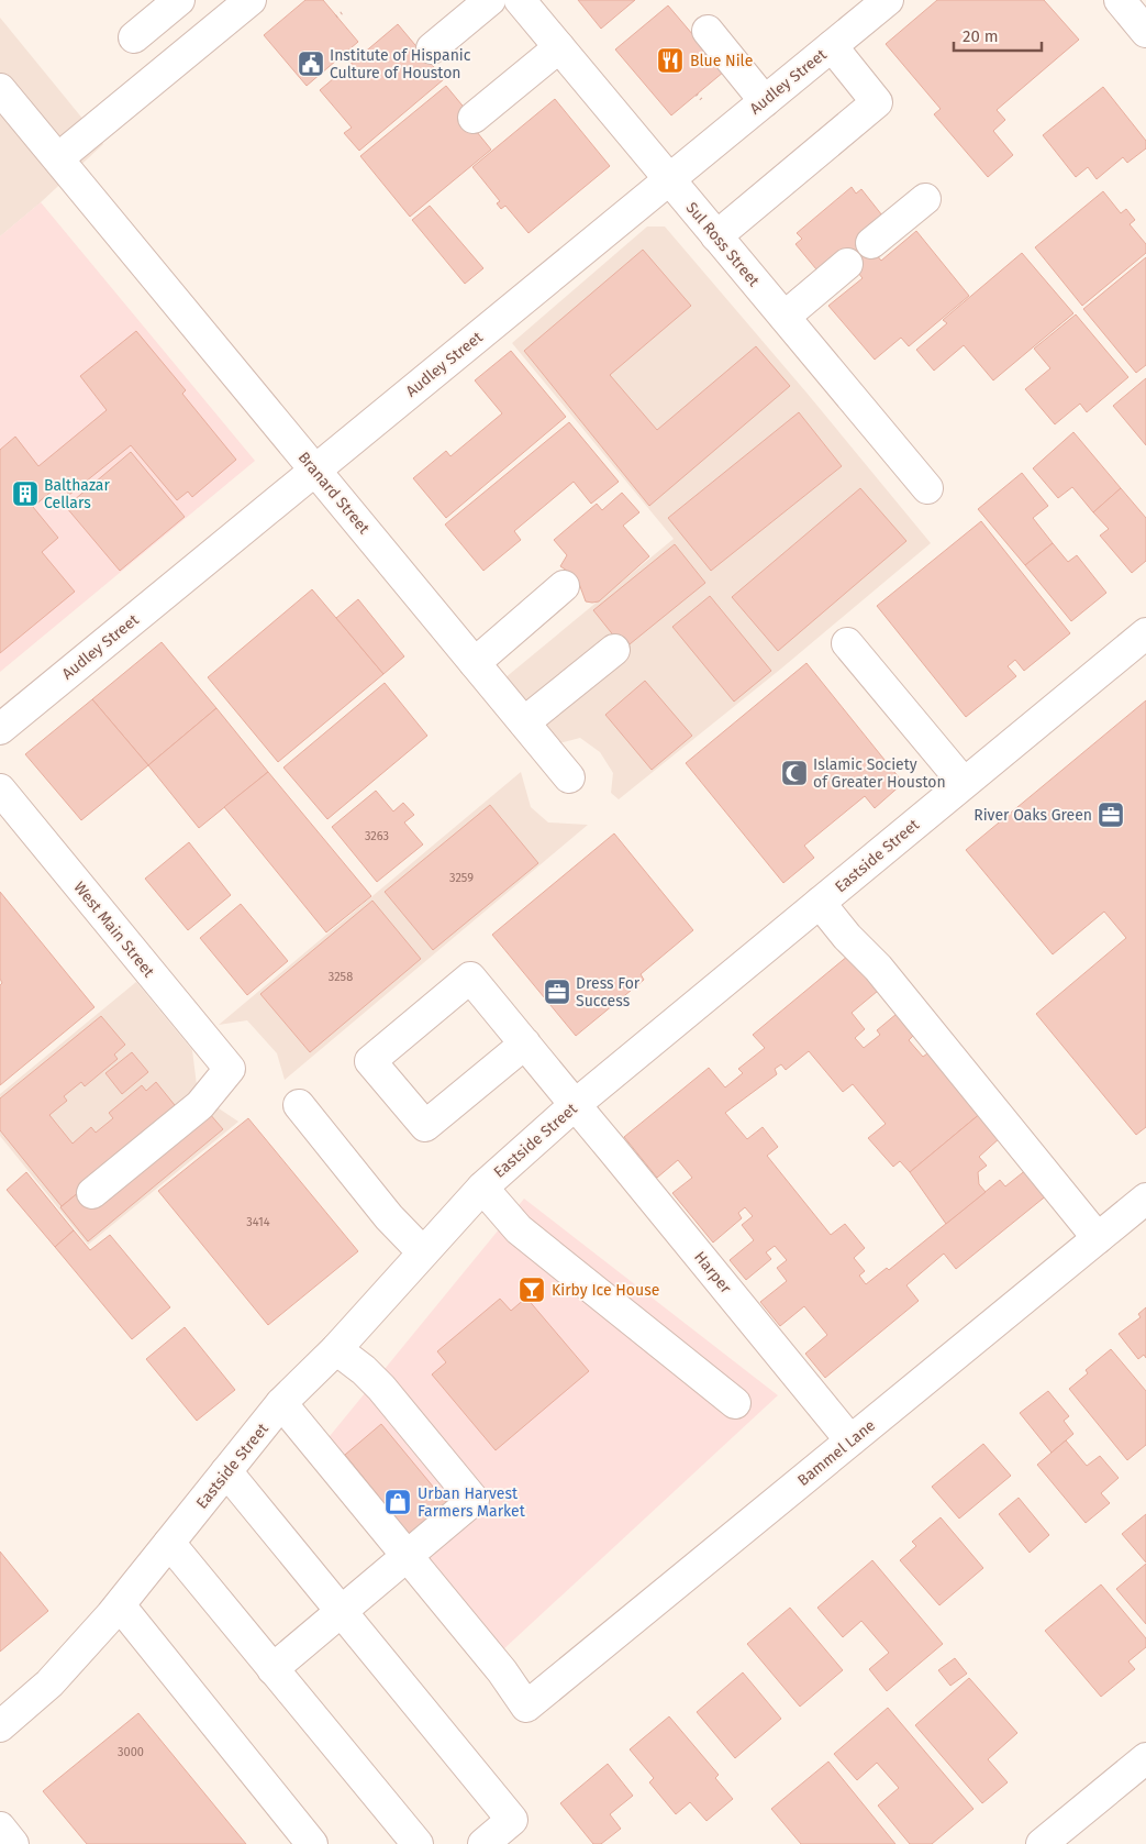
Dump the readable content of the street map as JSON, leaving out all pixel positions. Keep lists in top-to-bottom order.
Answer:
{
  "streets": {
    "street": [
      "Audley Street",
      "Sul Ross Street",
      "Branard Street",
      "Eastside Street",
      "West Main Street",
      "Harper",
      "Bammel Lane"
    ]
  },
  "crossings": [
    ["Audley Street", "Sul Ross Street"],
    ["Audley Street", "Branard Street"],
    ["Eastside Street", "Harper"],
    ["Harper", "Bammel Lane"]
  ],
  "places": {
    "restaurant": ["Blue Nile"],
    "public building": ["Institute of Hispanic Culture of Houston"],
    "building": ["Balthazar Cellars"],
    "mosque": ["Islamic Society of Greater Houston"],
    "office": ["River Oaks Green", "Dress For Success"],
    "bar": ["Kirby Ice House"],
    "shop": ["Urban Harvest Farmers Market"]
  },
  "house_numbers": [
    "3263",
    "3259",
    "3258",
    "3414",
    "3000"
  ],
  "scale_bar": "20 m"
}
